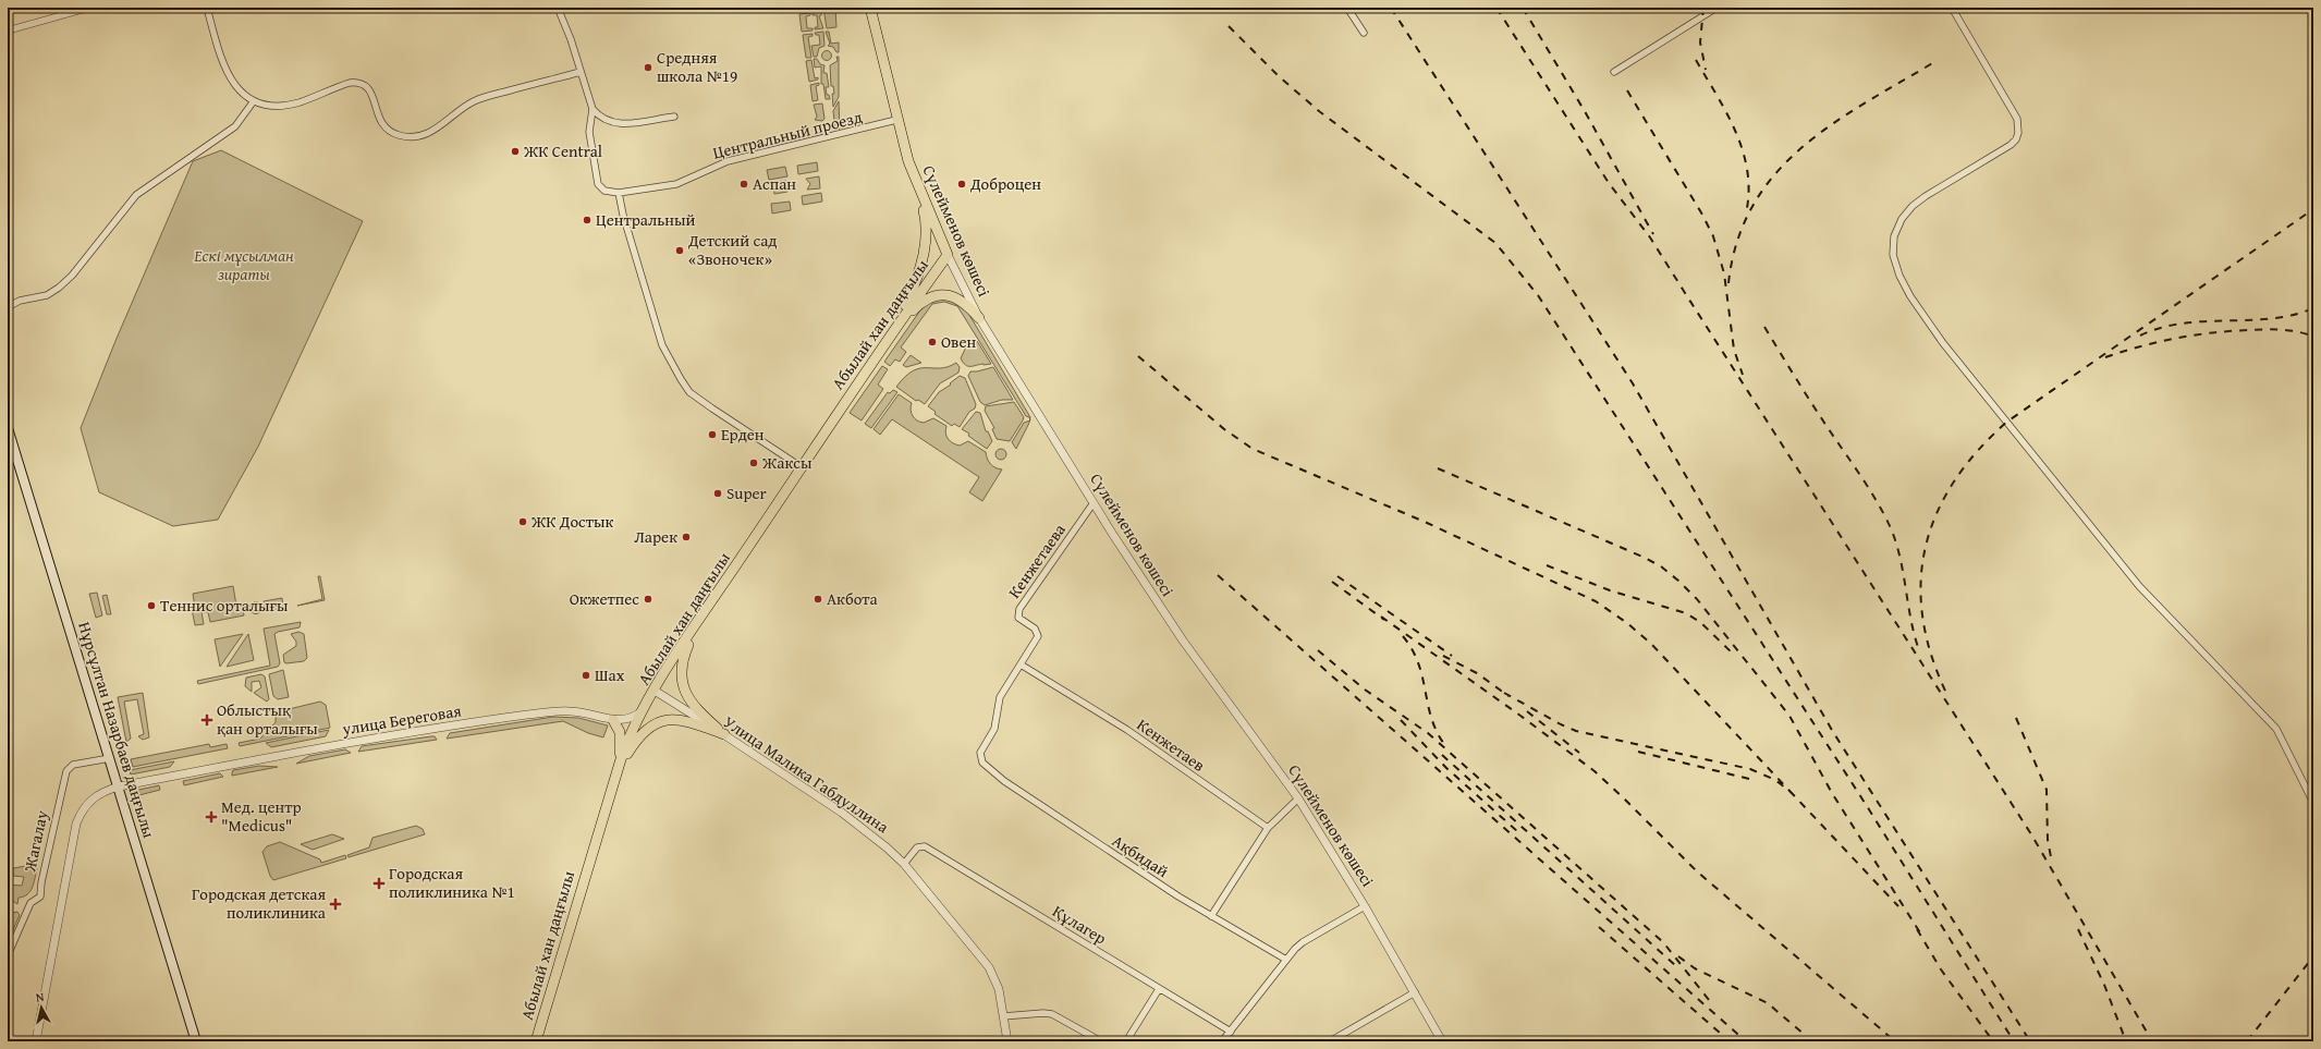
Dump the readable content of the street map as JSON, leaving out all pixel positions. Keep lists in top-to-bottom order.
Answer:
{
  "streets": {
    "highway": ["Сүлейменов көшесі", "Абылай хан даңғылы"],
    "main road": ["Нұрсұлтан Назарбаев даңғылы"],
    "street": [
      "Центральный проезд",
      "Кенжетаева",
      "улица Береговая",
      "Кенжетаев",
      "Улица Малика Габдуллина",
      "Жагалау",
      "Ақбидай",
      "Құлагер"
    ]
  },
  "crossings": [
    ["Центральный проезд", "Сүлейменов көшесі"],
    ["Сүлейменов көшесі", "Абылай хан даңғылы"],
    ["Сүлейменов көшесі", "Кенжетаева"],
    ["Абылай хан даңғылы", "Улица Малика Габдуллина"],
    ["Кенжетаева", "Кенжетаев"],
    ["Кенжетаева", "Ақбидай"],
    ["улица Береговая", "Нұрсұлтан Назарбаев даңғылы"],
    ["Нұрсұлтан Назарбаев даңғылы", "Жагалау"],
    ["Улица Малика Габдуллина", "Құлагер"]
  ],
  "parks": ["Ескі мұсылман зираты"],
  "places": {
    "other": [
      "Средняя школа №19",
      "ЖК Central",
      "Аспан",
      "Доброцен",
      "Центральный",
      "Детский сад «Звоночек»",
      "Овен",
      "Ерден",
      "Жаксы",
      "Super",
      "ЖК Достык",
      "Ларек",
      "Окжетпес",
      "Акбота",
      "Теннис орталығы",
      "Шах"
    ],
    "health": [
      "Облыстық қан орталығы",
      "Мед. центр \"Medicus\"",
      "Городская поликлиника №1",
      "Городская детская поликлиника"
    ]
  },
  "north": "top"
}
